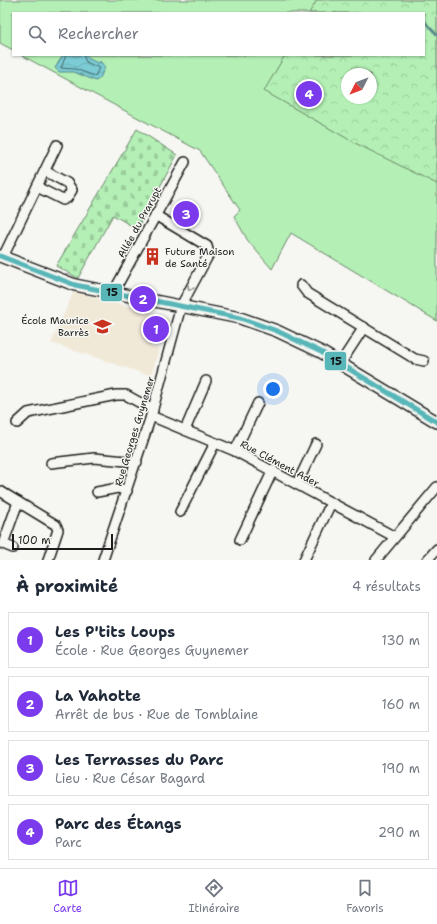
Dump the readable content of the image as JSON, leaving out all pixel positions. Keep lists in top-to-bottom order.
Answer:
{
  "streets": {
    "street": ["Allée du Prarupt", "Rue Georges Guynemer", "Rue Clément Ader"]
  },
  "crossings": [
    ["Allée du Prarupt", "Rue Georges Guynemer"],
    ["Rue Georges Guynemer", "Rue Clément Ader"]
  ],
  "places": {
    "building": ["Future Maison de Santé"],
    "school or university": ["École Maurice Barrès"]
  },
  "lines": ["transit line 15"],
  "scale_bar": "100 m",
  "north": "bottom left",
  "page": {
    "search": "Rechercher",
    "pins": [
      "4",
      "3",
      "2",
      "1"
    ],
    "scale": "100 m",
    "heading": ["À proximité", "4 résultats"],
    "list": [
      {
        "mark": "1",
        "name": "Les P'tits Loups",
        "note": "École · Rue Georges Guynemer",
        "value": "130 m"
      },
      {
        "mark": "2",
        "name": "La Vahotte",
        "note": "Arrêt de bus · Rue de Tomblaine",
        "value": "160 m"
      },
      {
        "mark": "3",
        "name": "Les Terrasses du Parc",
        "note": "Lieu · Rue César Bagard",
        "value": "190 m"
      },
      {
        "mark": "4",
        "name": "Parc des Étangs",
        "note": "Parc",
        "value": "290 m"
      }
    ],
    "nav": ["Carte", "Itinéraire", "Favoris"]
  }
}
